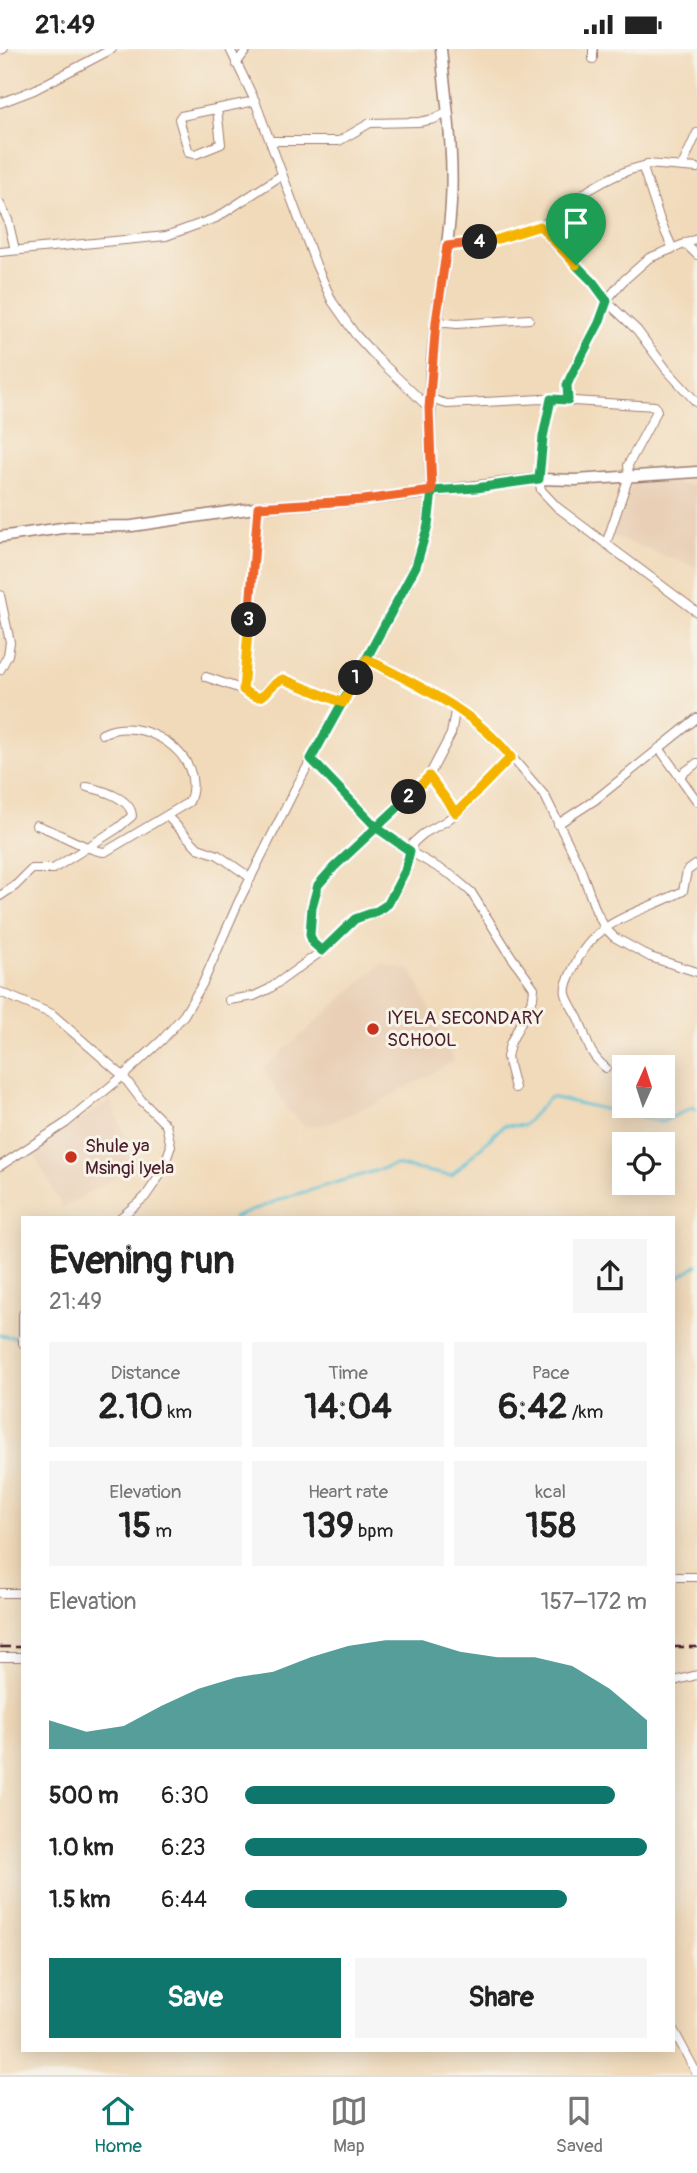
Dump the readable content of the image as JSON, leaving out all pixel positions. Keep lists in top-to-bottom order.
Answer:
{
  "places": ["IYELA SECONDARY SCHOOL", "Shule ya Msingi Iyela"],
  "north": "top",
  "page": {
    "status": "21:49",
    "pins": [
      "4",
      "3",
      "1",
      "2"
    ],
    "heading": ["Evening run", "21:49"],
    "stats": [
      ["Distance", "2.10 km"],
      ["Time", "14:04"],
      ["Pace", "6:42 /km"],
      ["Elevation", "15 m"],
      ["Heart rate", "139 bpm"],
      ["kcal", "158"]
    ],
    "chart": ["Elevation", "157–172 m"],
    "list": [
      {
        "name": "500 m",
        "note": "6:30"
      },
      {
        "name": "1.0 km",
        "note": "6:23"
      },
      {
        "name": "1.5 km",
        "note": "6:44"
      }
    ],
    "buttons": ["Save", "Share"],
    "tabs": ["Home", "Map", "Saved"]
  }
}
